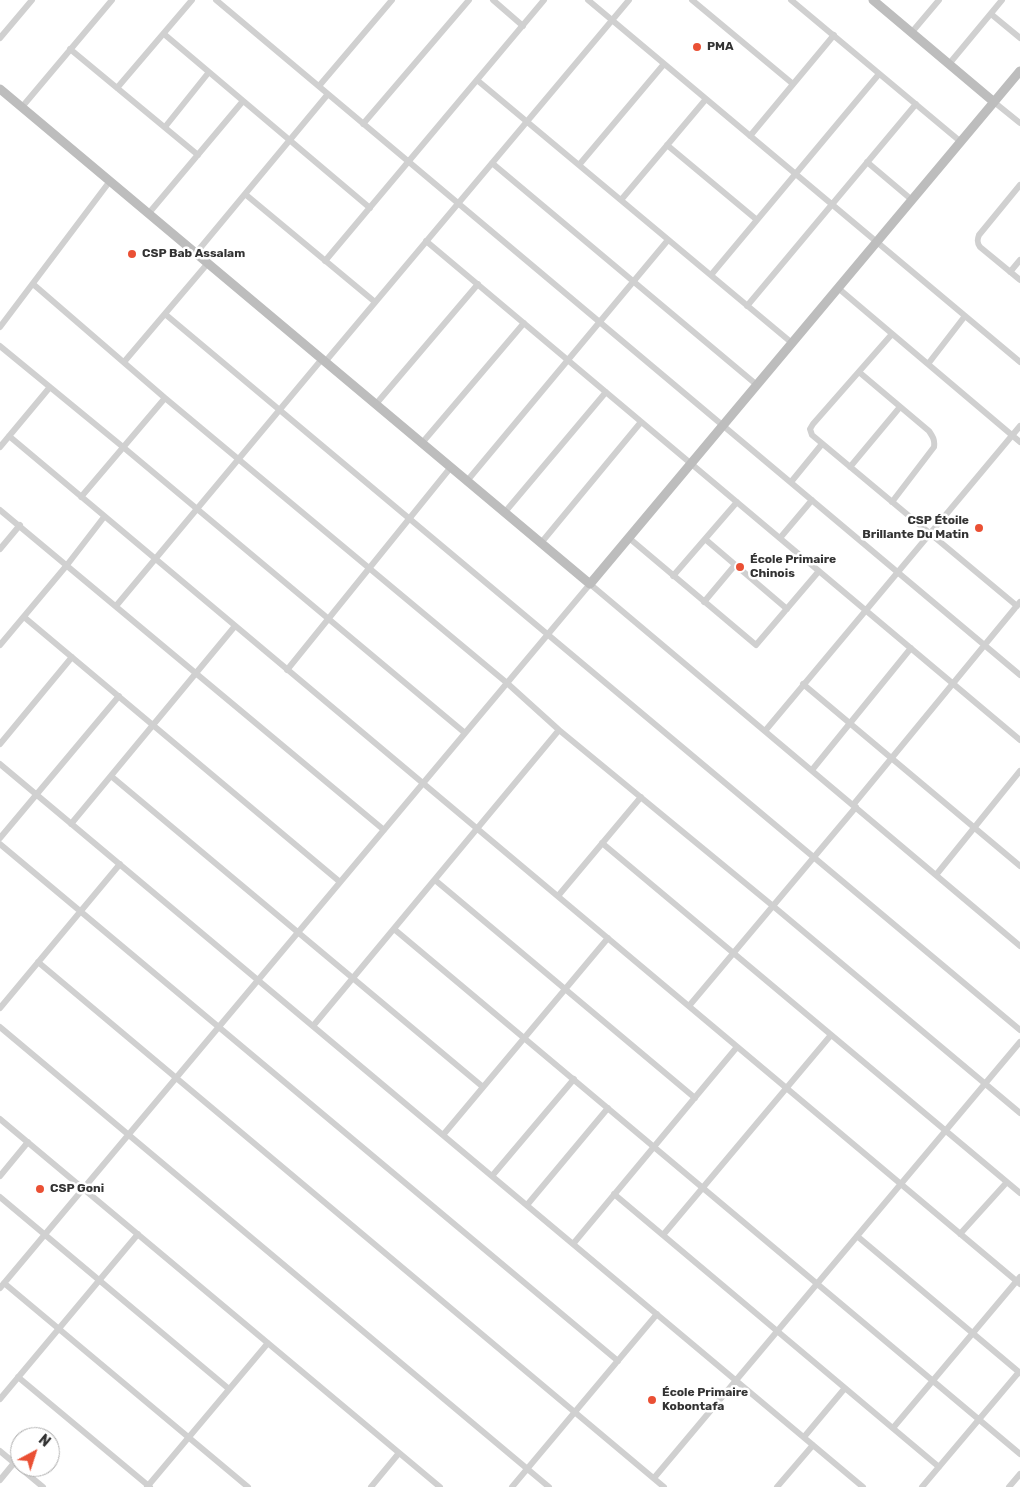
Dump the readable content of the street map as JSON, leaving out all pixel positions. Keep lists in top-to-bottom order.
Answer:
{
  "places": [
    "PMA",
    "CSP Bab Assalam",
    "CSP Étoile Brillante Du Matin",
    "École Primaire Chinois",
    "CSP Goni",
    "École Primaire Kobontafa"
  ],
  "north": "top right"
}
